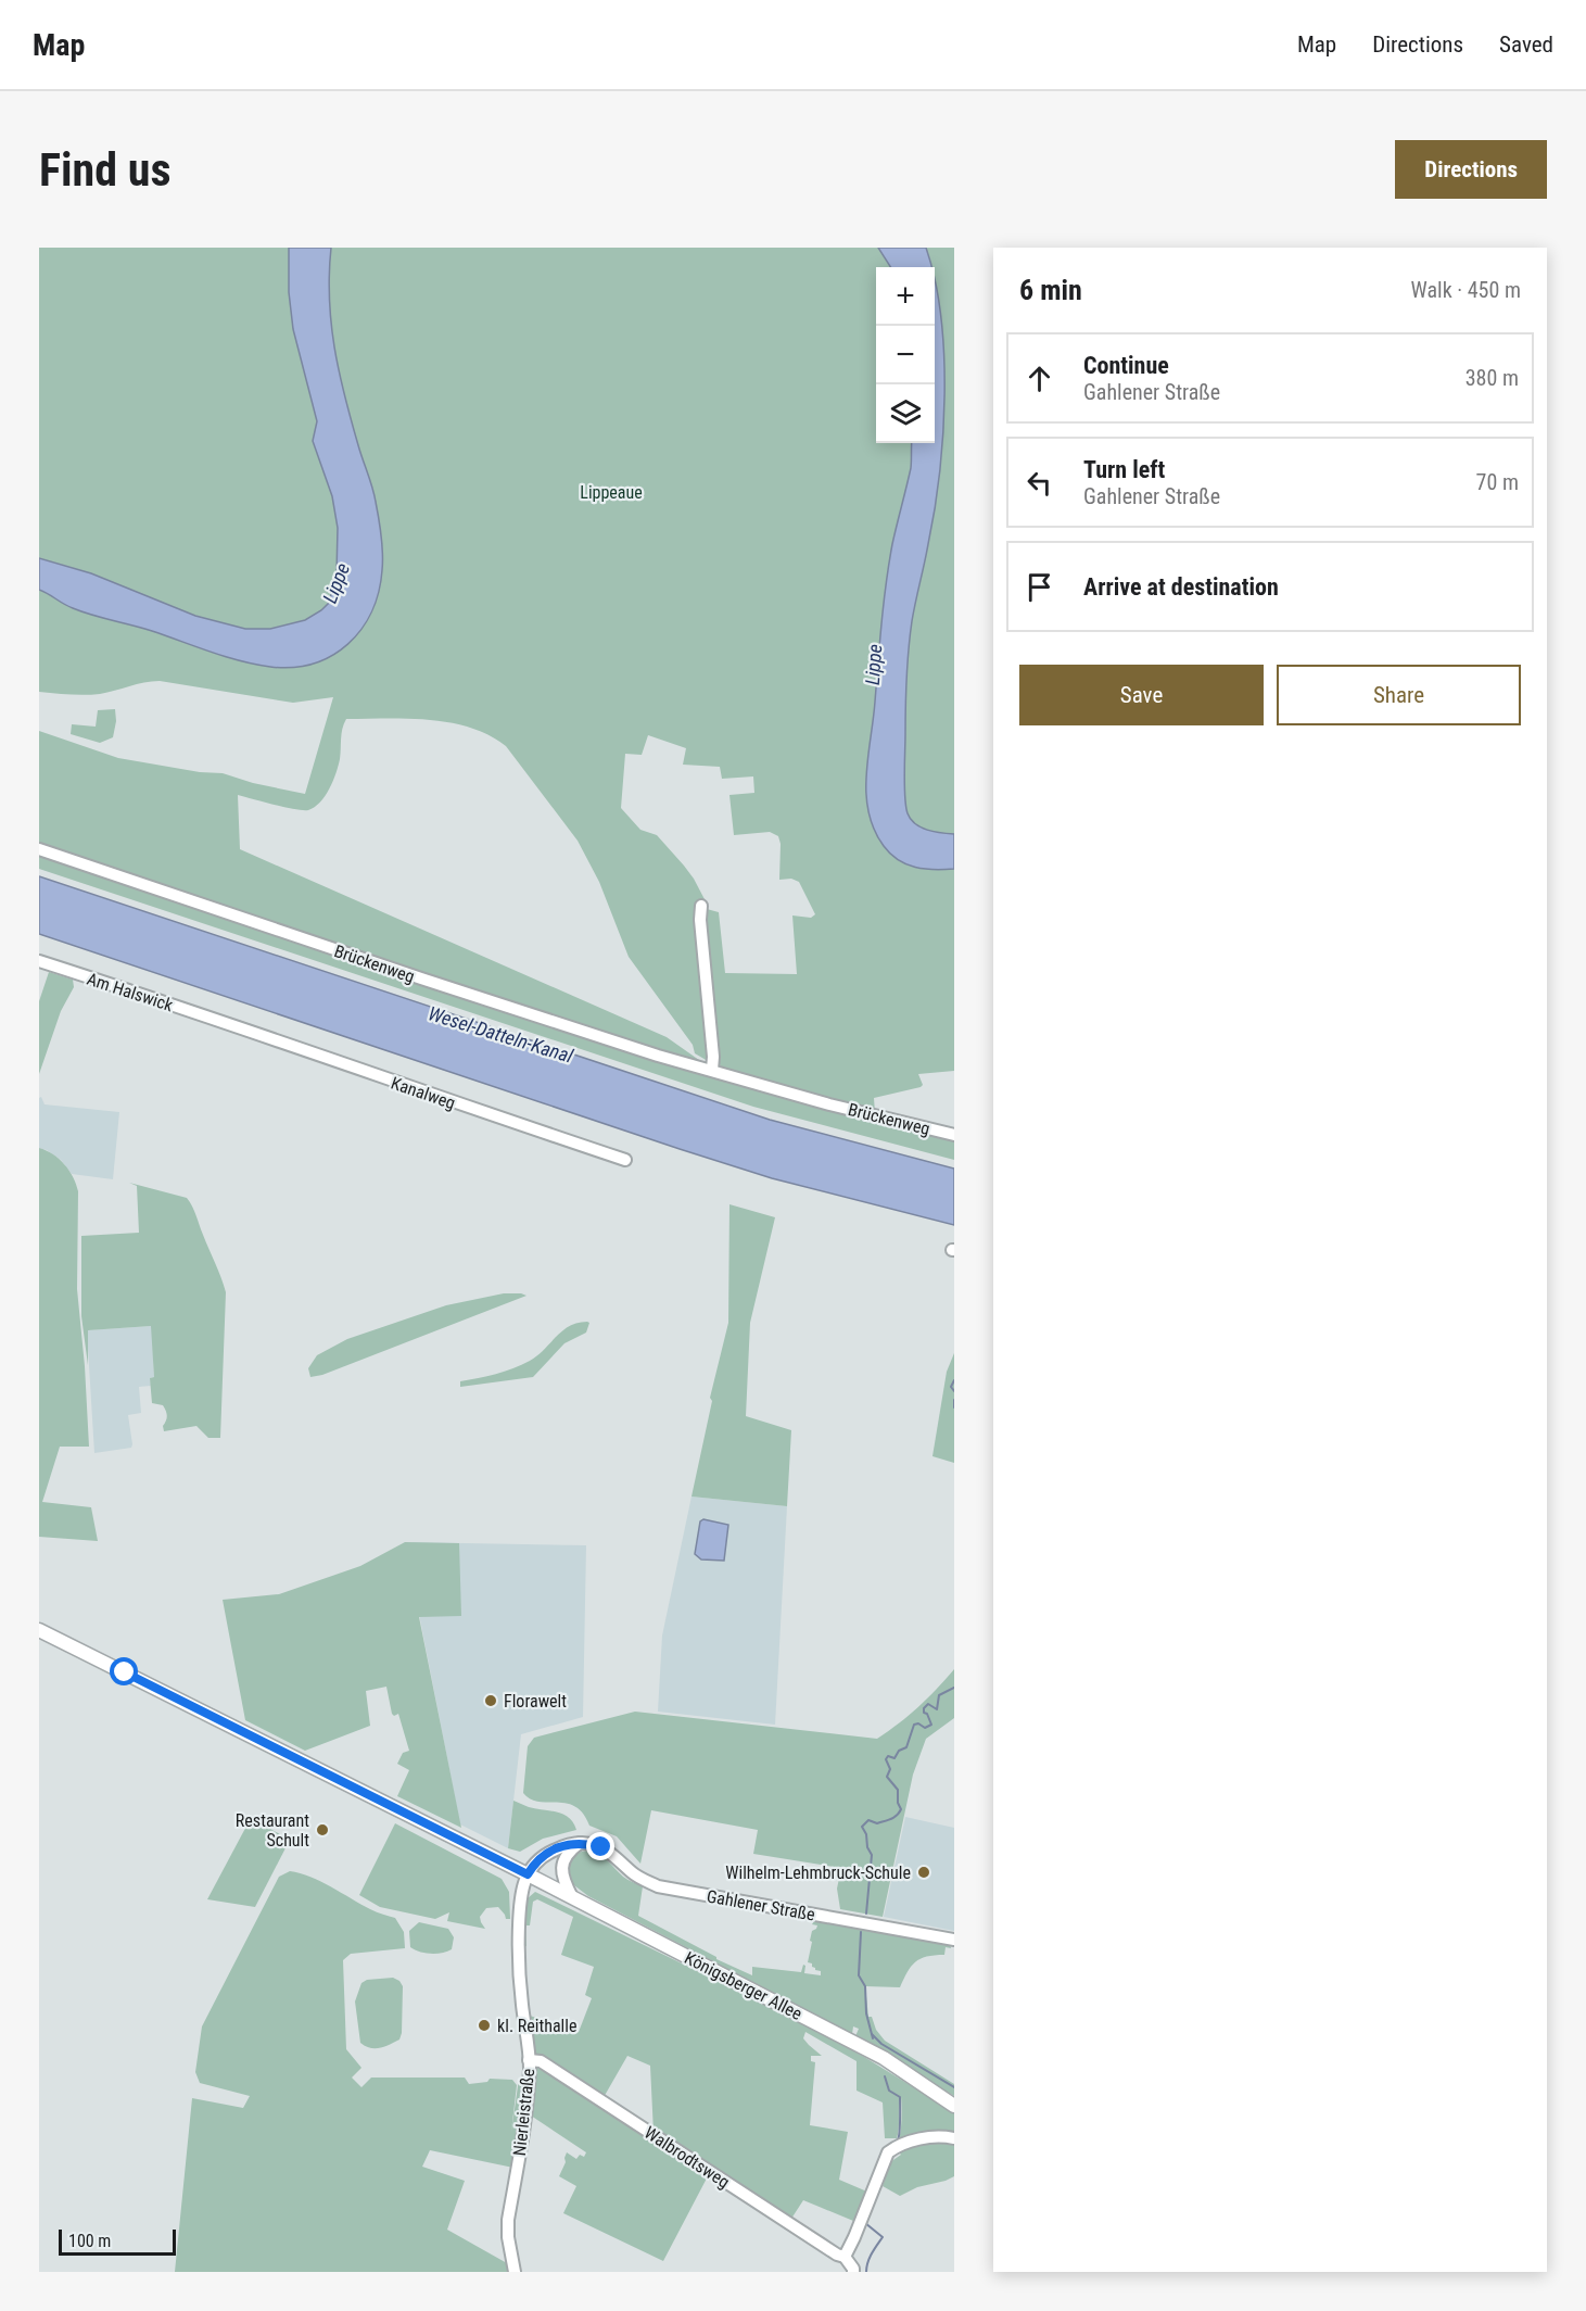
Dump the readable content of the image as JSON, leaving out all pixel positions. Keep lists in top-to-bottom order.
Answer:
{
  "streets": {
    "main road": ["Königsberger Allee"],
    "street": [
      "Brückenweg",
      "Am Halswick",
      "Kanalweg",
      "Gahlener Straße",
      "Nierleistraße",
      "Walbrodtsweg"
    ]
  },
  "crossings": [
    ["Am Halswick", "Kanalweg"],
    ["Königsberger Allee", "Nierleistraße"],
    ["Nierleistraße", "Walbrodtsweg"]
  ],
  "water": ["Lippe", "Wesel-Datteln-Kanal"],
  "parks": ["Lippeaue"],
  "places": [
    "Florawelt",
    "Restaurant Schult",
    "Wilhelm-Lehmbruck-Schule",
    "kl. Reithalle"
  ],
  "scale_bar": "100 m",
  "page": {
    "header": "Map",
    "nav": ["Map", "Directions", "Saved"],
    "buttons": [
      "Directions",
      ["Save", "Share"]
    ],
    "title": "Find us",
    "heading": ["6 min", "Walk · 450 m"],
    "map_buttons": ["+", "−"],
    "list": [
      ["Continue", "Gahlener Straße", "380 m"],
      ["Turn left", "Gahlener Straße", "70 m"],
      "Arrive at destination"
    ],
    "scale": "100 m"
  }
}
